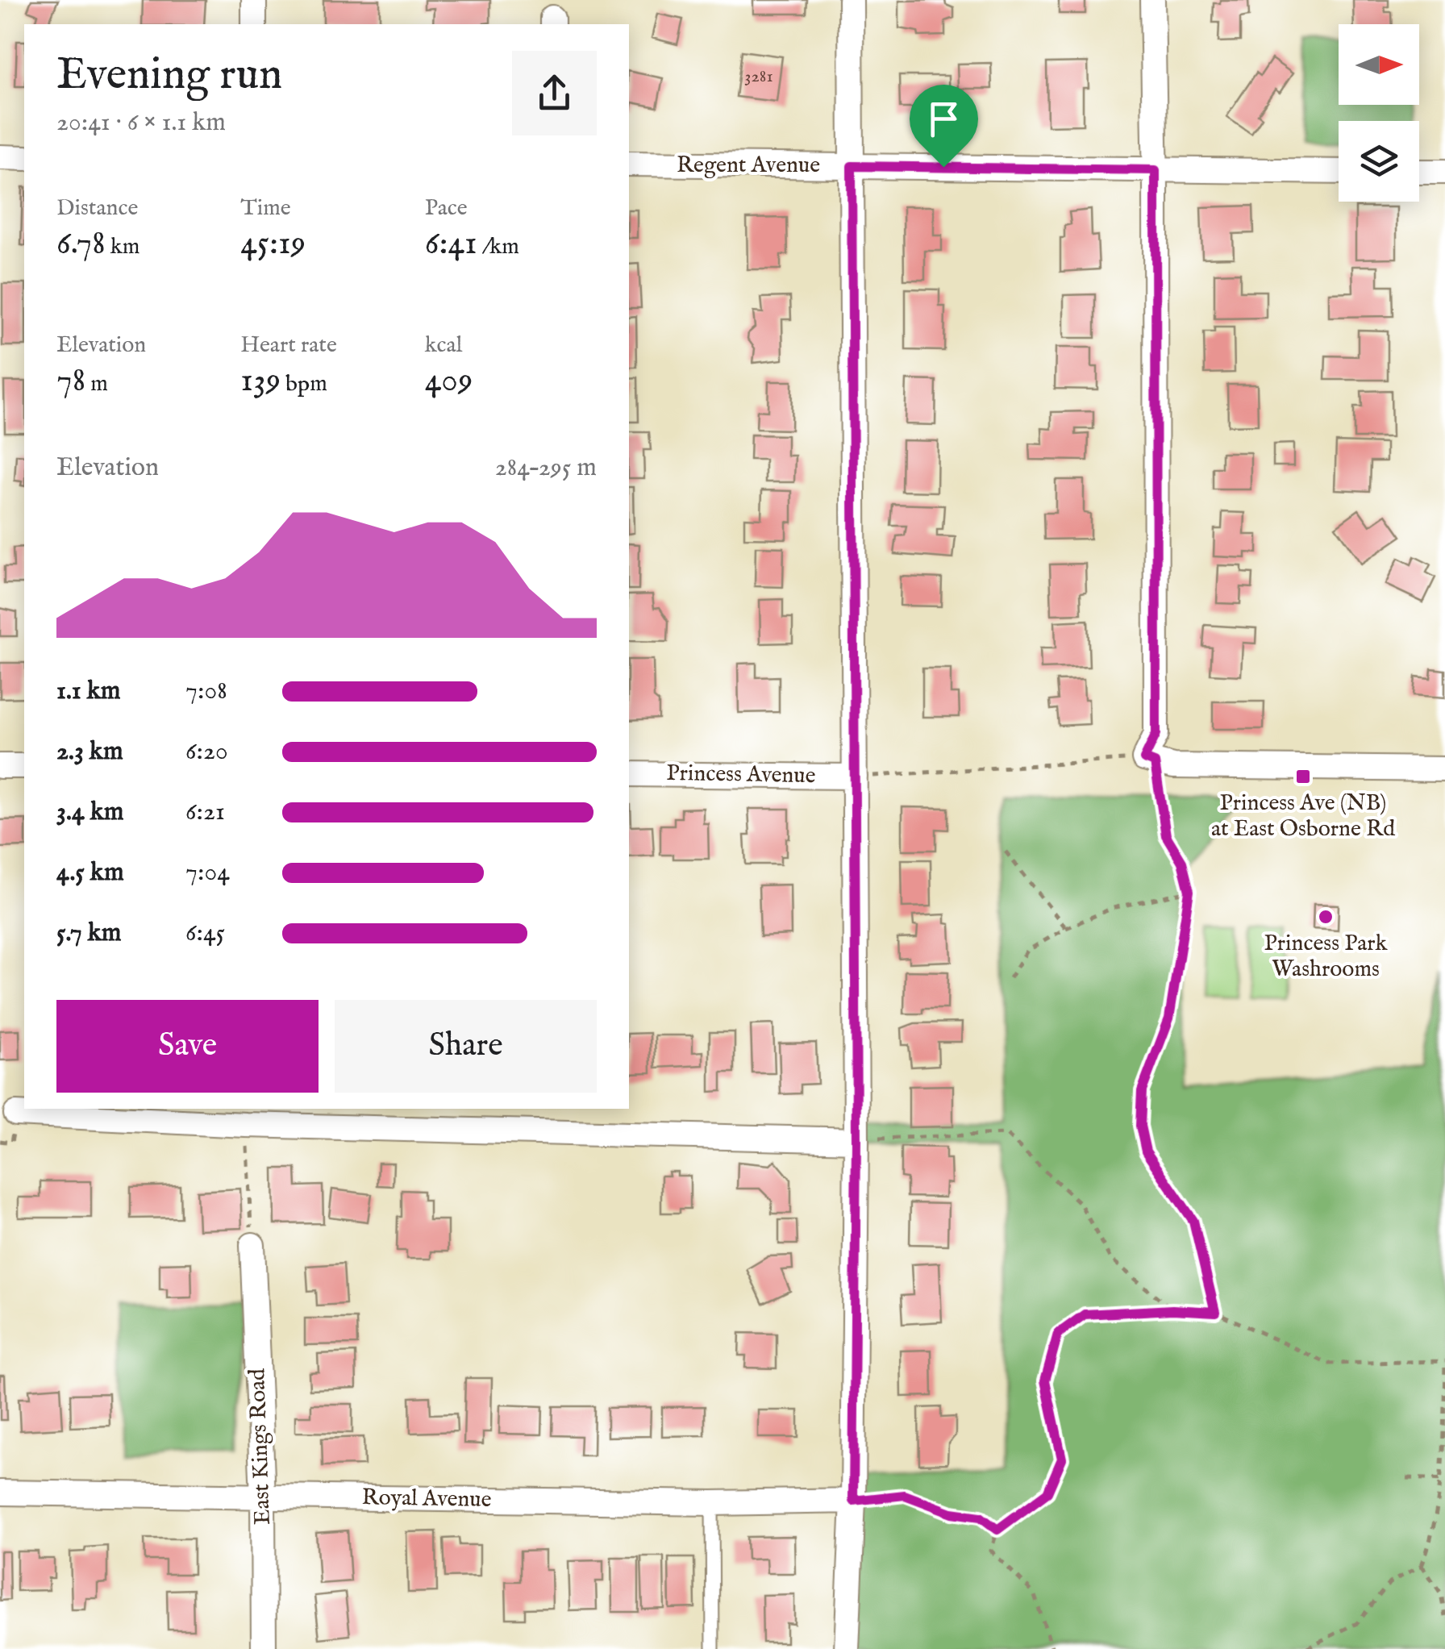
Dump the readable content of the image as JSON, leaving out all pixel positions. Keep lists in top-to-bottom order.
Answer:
{
  "streets": {
    "street": [
      "Regent Avenue",
      "Princess Avenue",
      "East Kings Road",
      "Royal Avenue"
    ]
  },
  "crossings": [
    ["East Kings Road", "Royal Avenue"]
  ],
  "places": {
    "transit": ["Princess Ave (NB) at East Osborne Rd"],
    "other": ["Princess Park Washrooms"]
  },
  "house_numbers": ["3281"],
  "north": "right",
  "page": {
    "heading": ["Evening run", "20:41 · 6 × 1.1 km"],
    "stats": [
      ["Distance", "6.78 km"],
      ["Time", "45:19"],
      ["Pace", "6:41 /km"],
      ["Elevation", "78 m"],
      ["Heart rate", "139 bpm"],
      ["kcal", "409"]
    ],
    "chart": ["Elevation", "284–295 m"],
    "list": [
      {
        "name": "1.1 km",
        "note": "7:08"
      },
      {
        "name": "2.3 km",
        "note": "6:20"
      },
      {
        "name": "3.4 km",
        "note": "6:21"
      },
      {
        "name": "4.5 km",
        "note": "7:04"
      },
      {
        "name": "5.7 km",
        "note": "6:45"
      }
    ],
    "buttons": ["Save", "Share"]
  }
}
